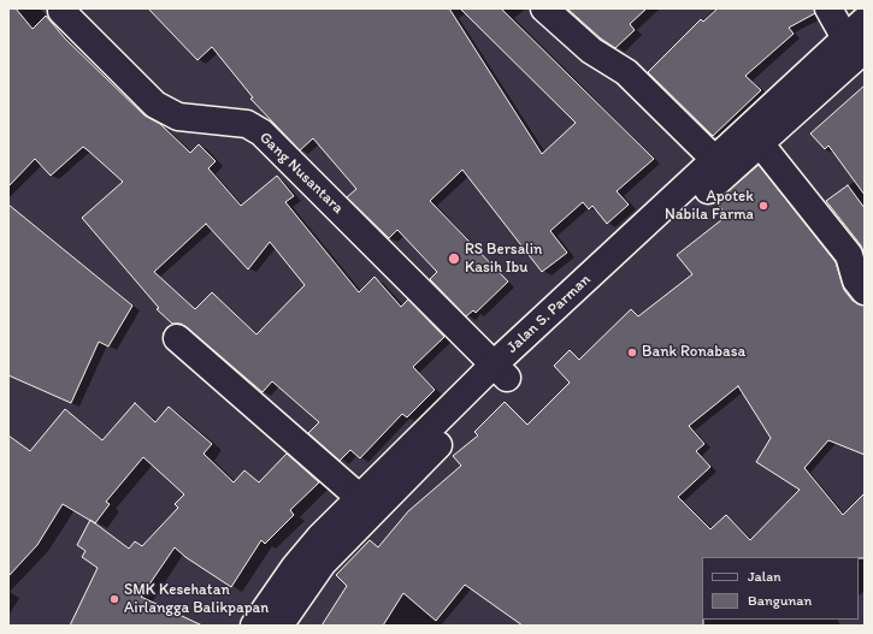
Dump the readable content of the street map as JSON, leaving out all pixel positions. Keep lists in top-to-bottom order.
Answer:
{
  "streets": {
    "main road": ["Gang Nusantara", "Jalan S. Parman"]
  },
  "crossings": [
    ["Gang Nusantara", "Jalan S. Parman"]
  ],
  "places": [
    "Apotek Nabila Farma",
    "RS Bersalin Kasih Ibu",
    "Bank Ronabasa",
    "SMK Kesehatan Airlangga Balikpapan"
  ],
  "legend": ["Jalan", "Bangunan"]
}
